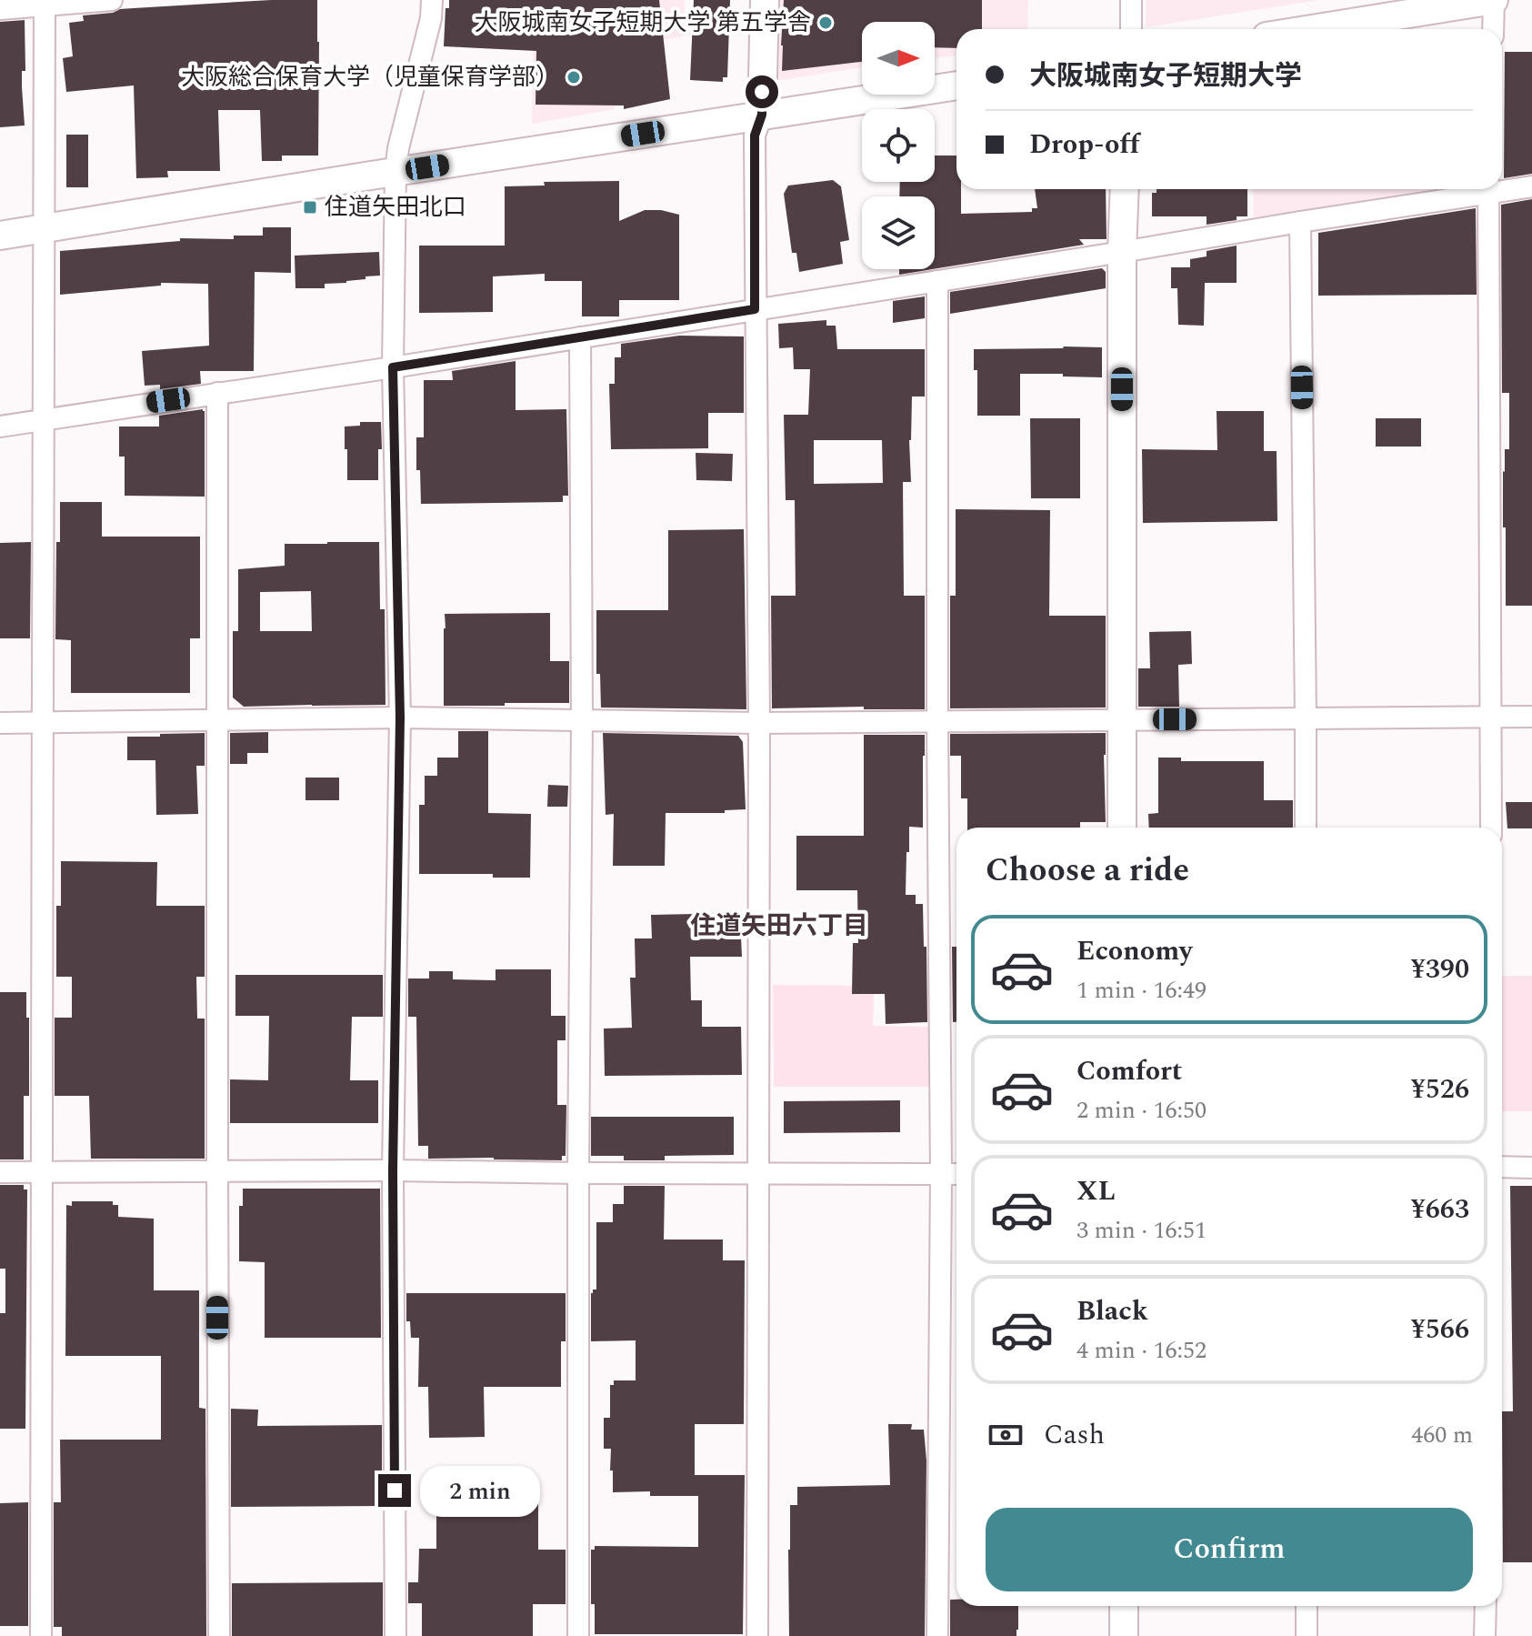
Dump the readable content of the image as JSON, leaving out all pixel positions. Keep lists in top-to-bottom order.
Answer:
{
  "districts": ["住道矢田六丁目"],
  "places": {
    "other": ["大阪城南女子短期大学 第五学舎", "大阪総合保育大学（児童保育学部）"],
    "transit": ["住道矢田北口"]
  },
  "north": "right",
  "page": {
    "banner": ["大阪城南女子短期大学", "Drop-off"],
    "heading": "Choose a ride",
    "list": [
      {
        "name": "Economy",
        "note": "1 min · 16:49",
        "value": "¥390"
      },
      {
        "name": "Comfort",
        "note": "2 min · 16:50",
        "value": "¥526"
      },
      {
        "name": "XL",
        "note": "3 min · 16:51",
        "value": "¥663"
      },
      {
        "name": "Black",
        "note": "4 min · 16:52",
        "value": "¥566"
      }
    ],
    "pay": ["Cash", "460 m"],
    "bubble": "2 min",
    "buttons": "Confirm"
  }
}
